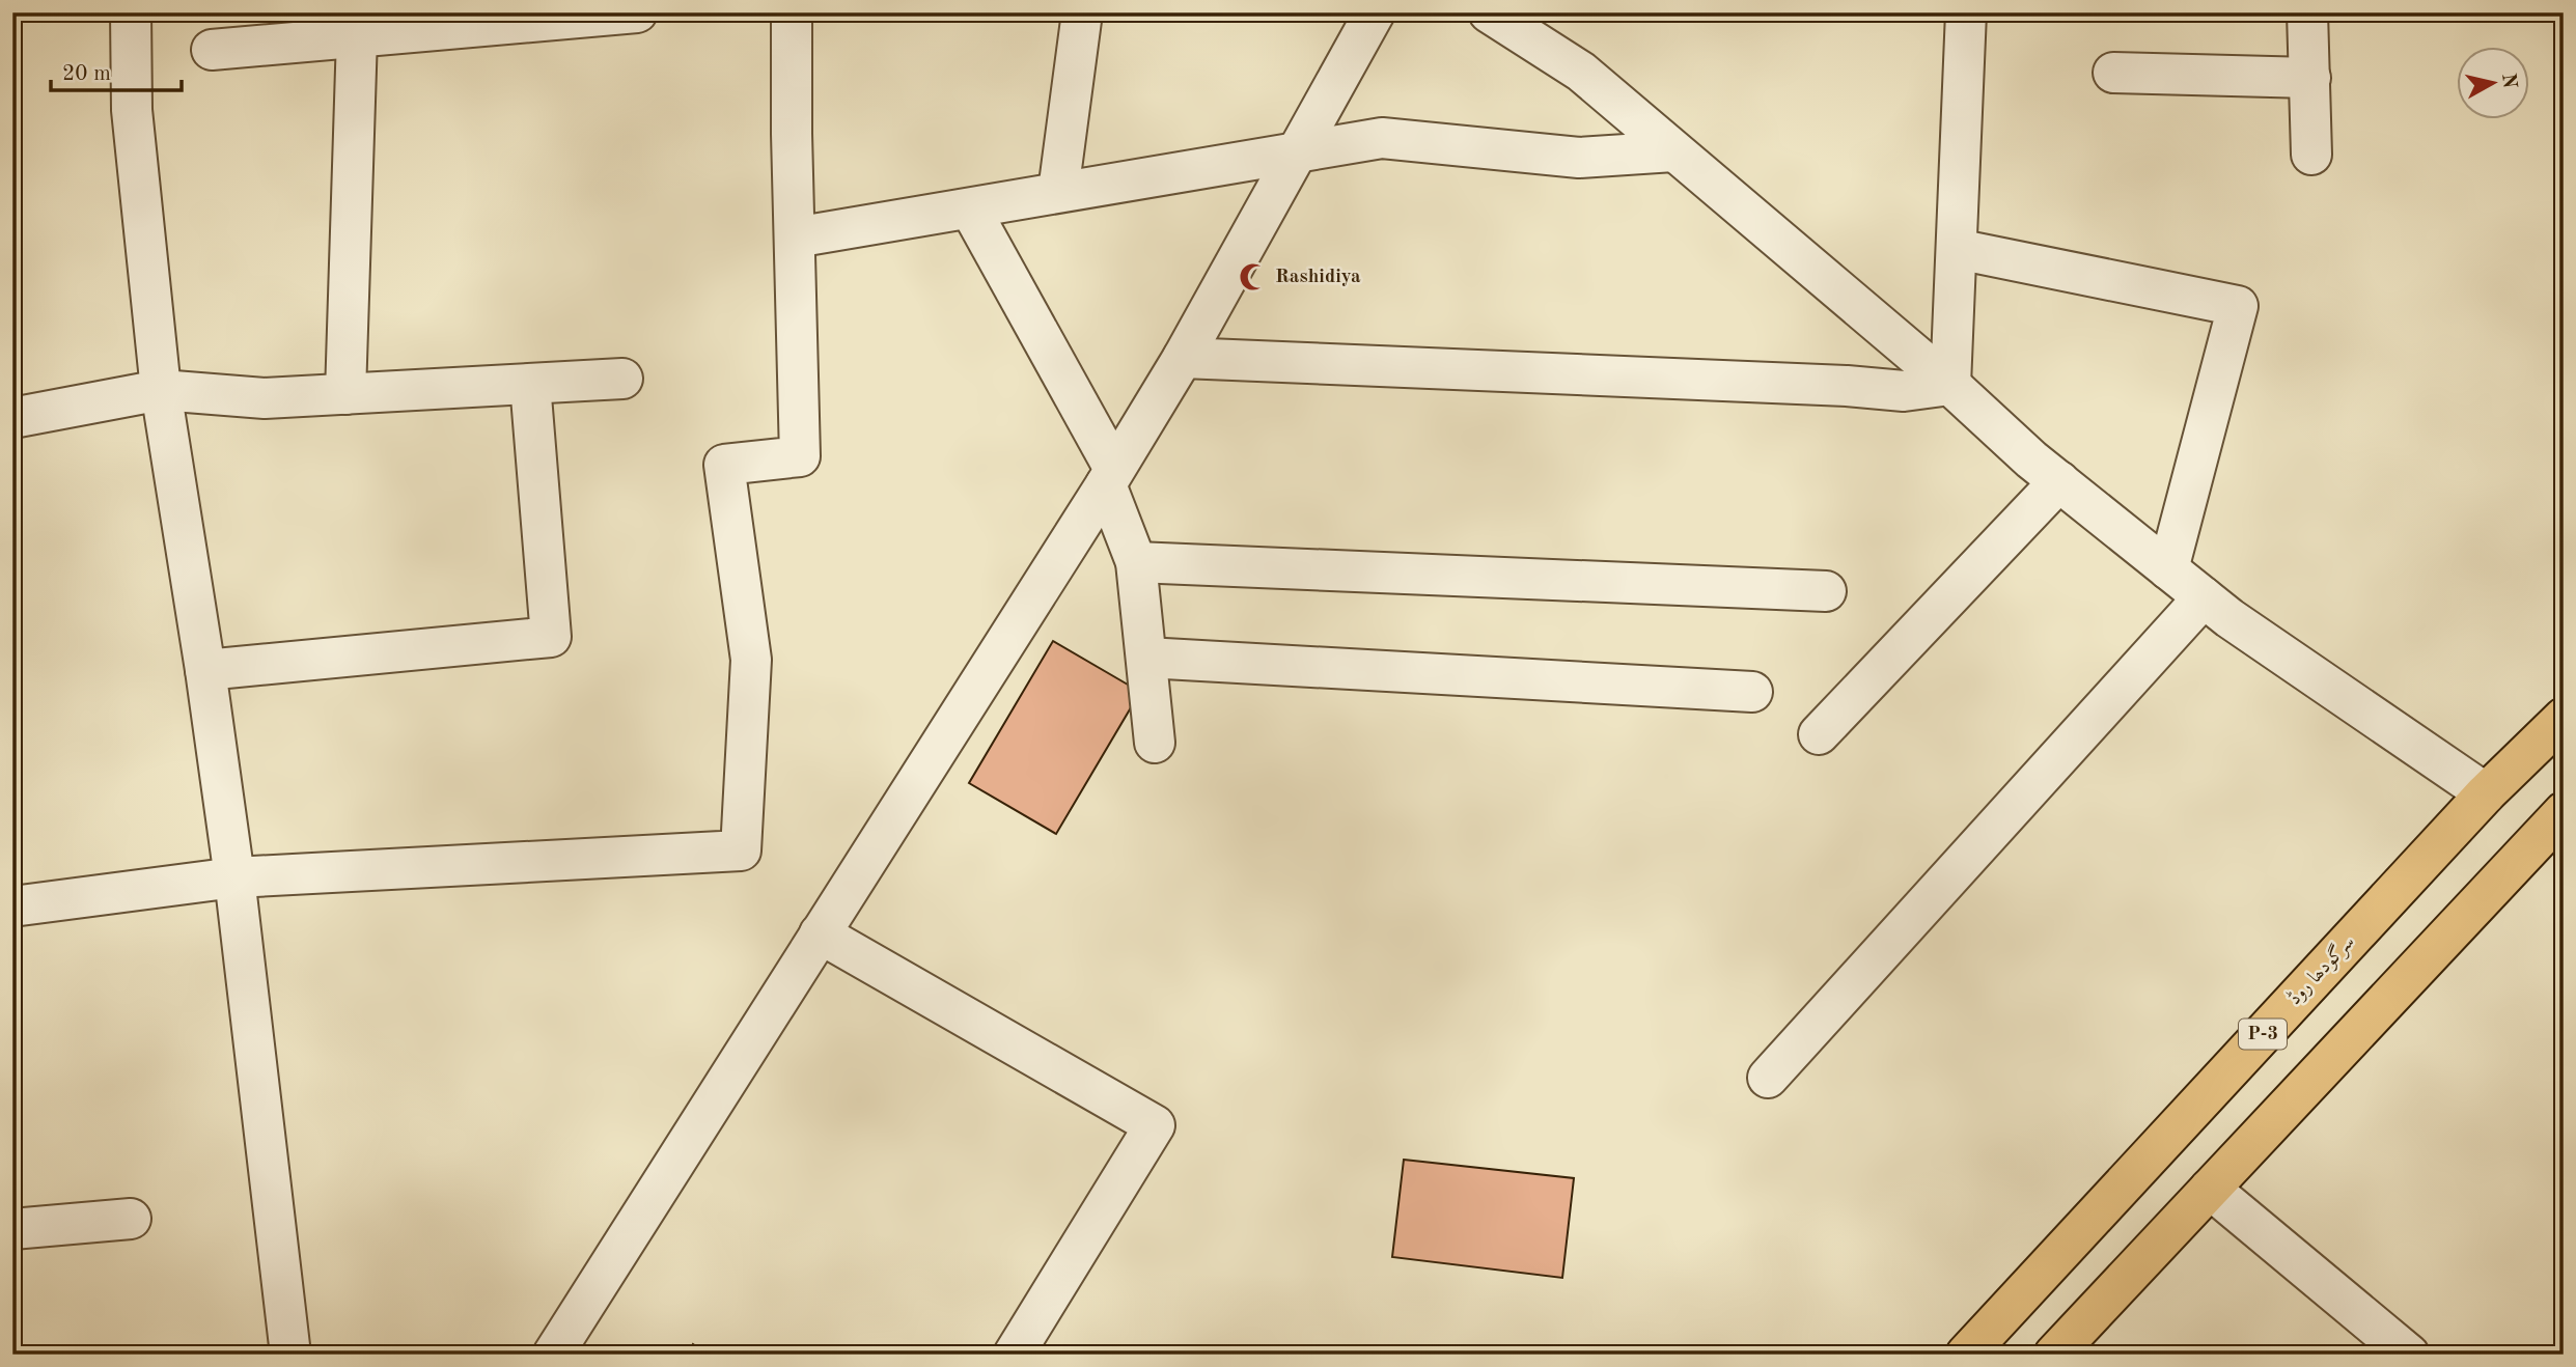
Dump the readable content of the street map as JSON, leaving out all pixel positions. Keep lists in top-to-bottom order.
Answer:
{
  "streets": {
    "highway": ["سرگودھا روڈ", "P-3"]
  },
  "places": {
    "mosque": ["Rashidiya"]
  },
  "scale_bar": "20 m",
  "north": "right"
}
